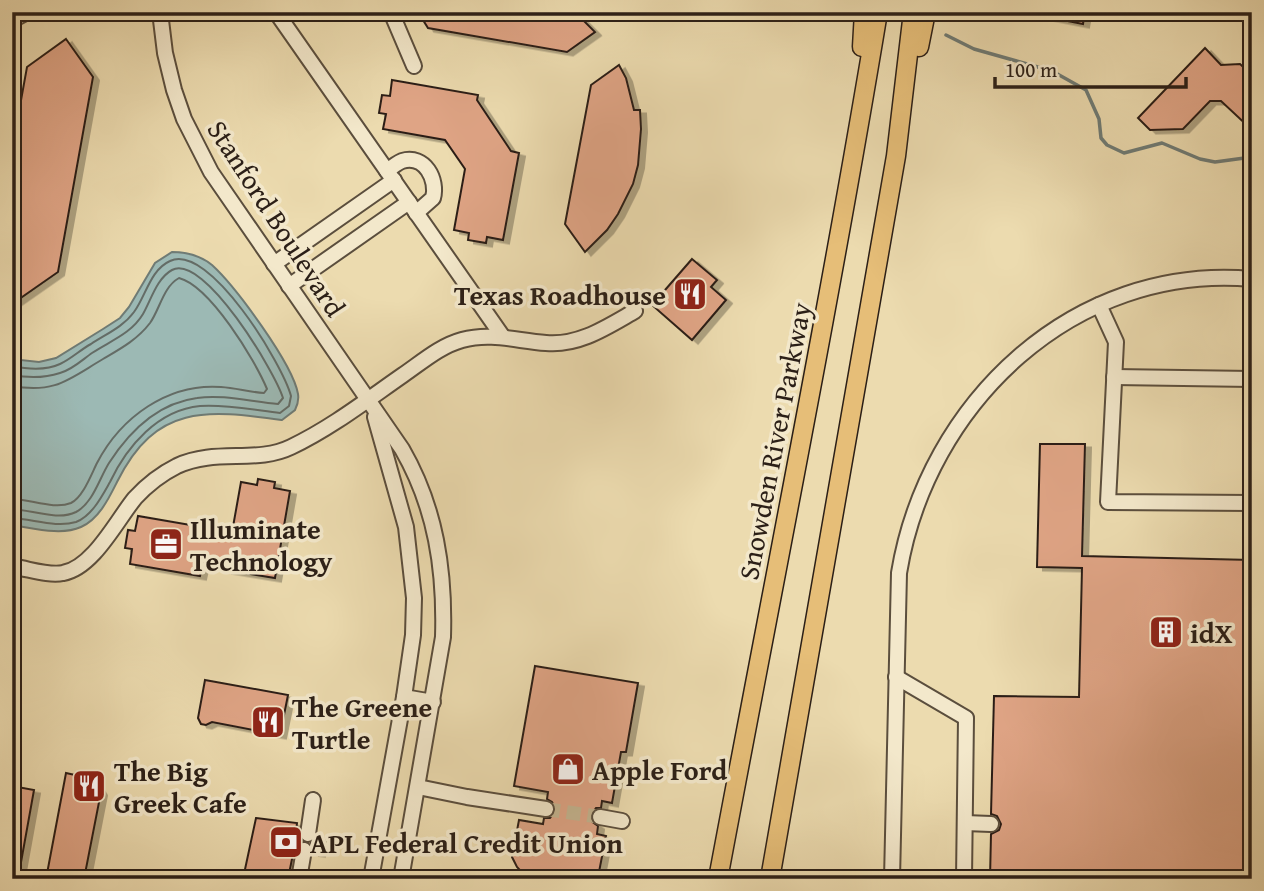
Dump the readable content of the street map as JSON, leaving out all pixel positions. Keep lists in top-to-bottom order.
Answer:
{
  "streets": {
    "main road": ["Snowden River Parkway"],
    "street": ["Stanford Boulevard"]
  },
  "places": {
    "restaurant": ["Texas Roadhouse", "The Greene Turtle", "The Big Greek Cafe"],
    "office": ["Illuminate Technology"],
    "building": ["idX"],
    "shop": ["Apple Ford"],
    "bank": ["APL Federal Credit Union"]
  },
  "scale_bar": "100 m"
}
